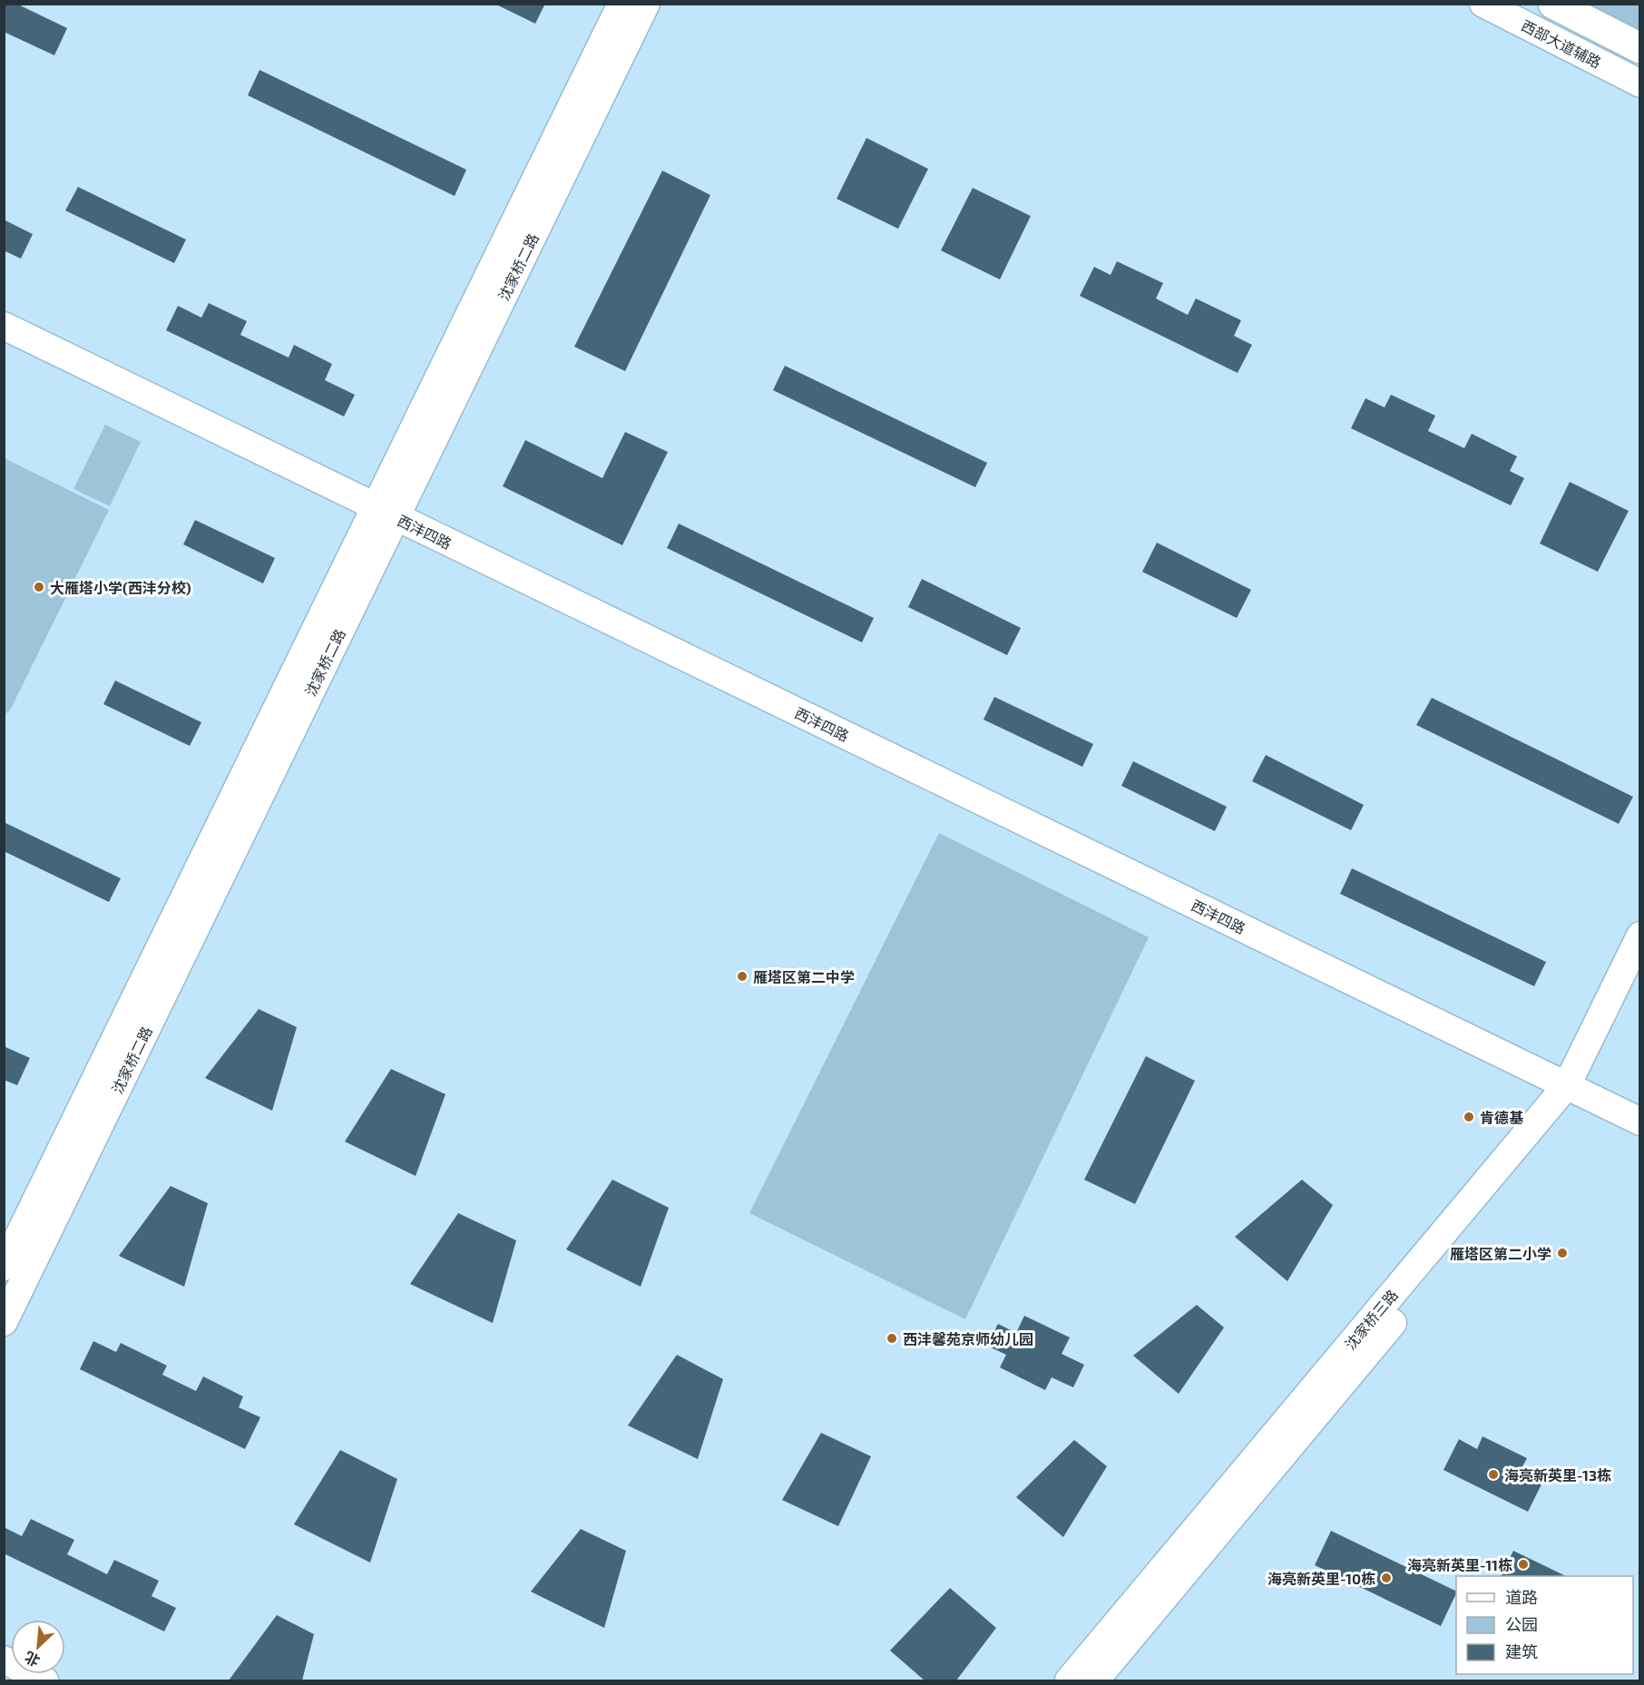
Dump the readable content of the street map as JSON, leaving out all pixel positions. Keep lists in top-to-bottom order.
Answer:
{
  "streets": {
    "street": [
      "西部大道辅路",
      "沈家桥二路",
      "西沣四路",
      "沈家桥三路"
    ]
  },
  "crossings": [
    ["沈家桥二路", "西沣四路"],
    ["西沣四路", "沈家桥三路"]
  ],
  "places": [
    "大雁塔小学(西沣分校)",
    "雁塔区第二中学",
    "肯德基",
    "雁塔区第二小学",
    "西沣馨苑京师幼儿园",
    "海亮新英里-13栋",
    "海亮新英里-11栋",
    "海亮新英里-10栋"
  ],
  "legend": ["道路", "公园", "建筑"],
  "north": "bottom left"
}
